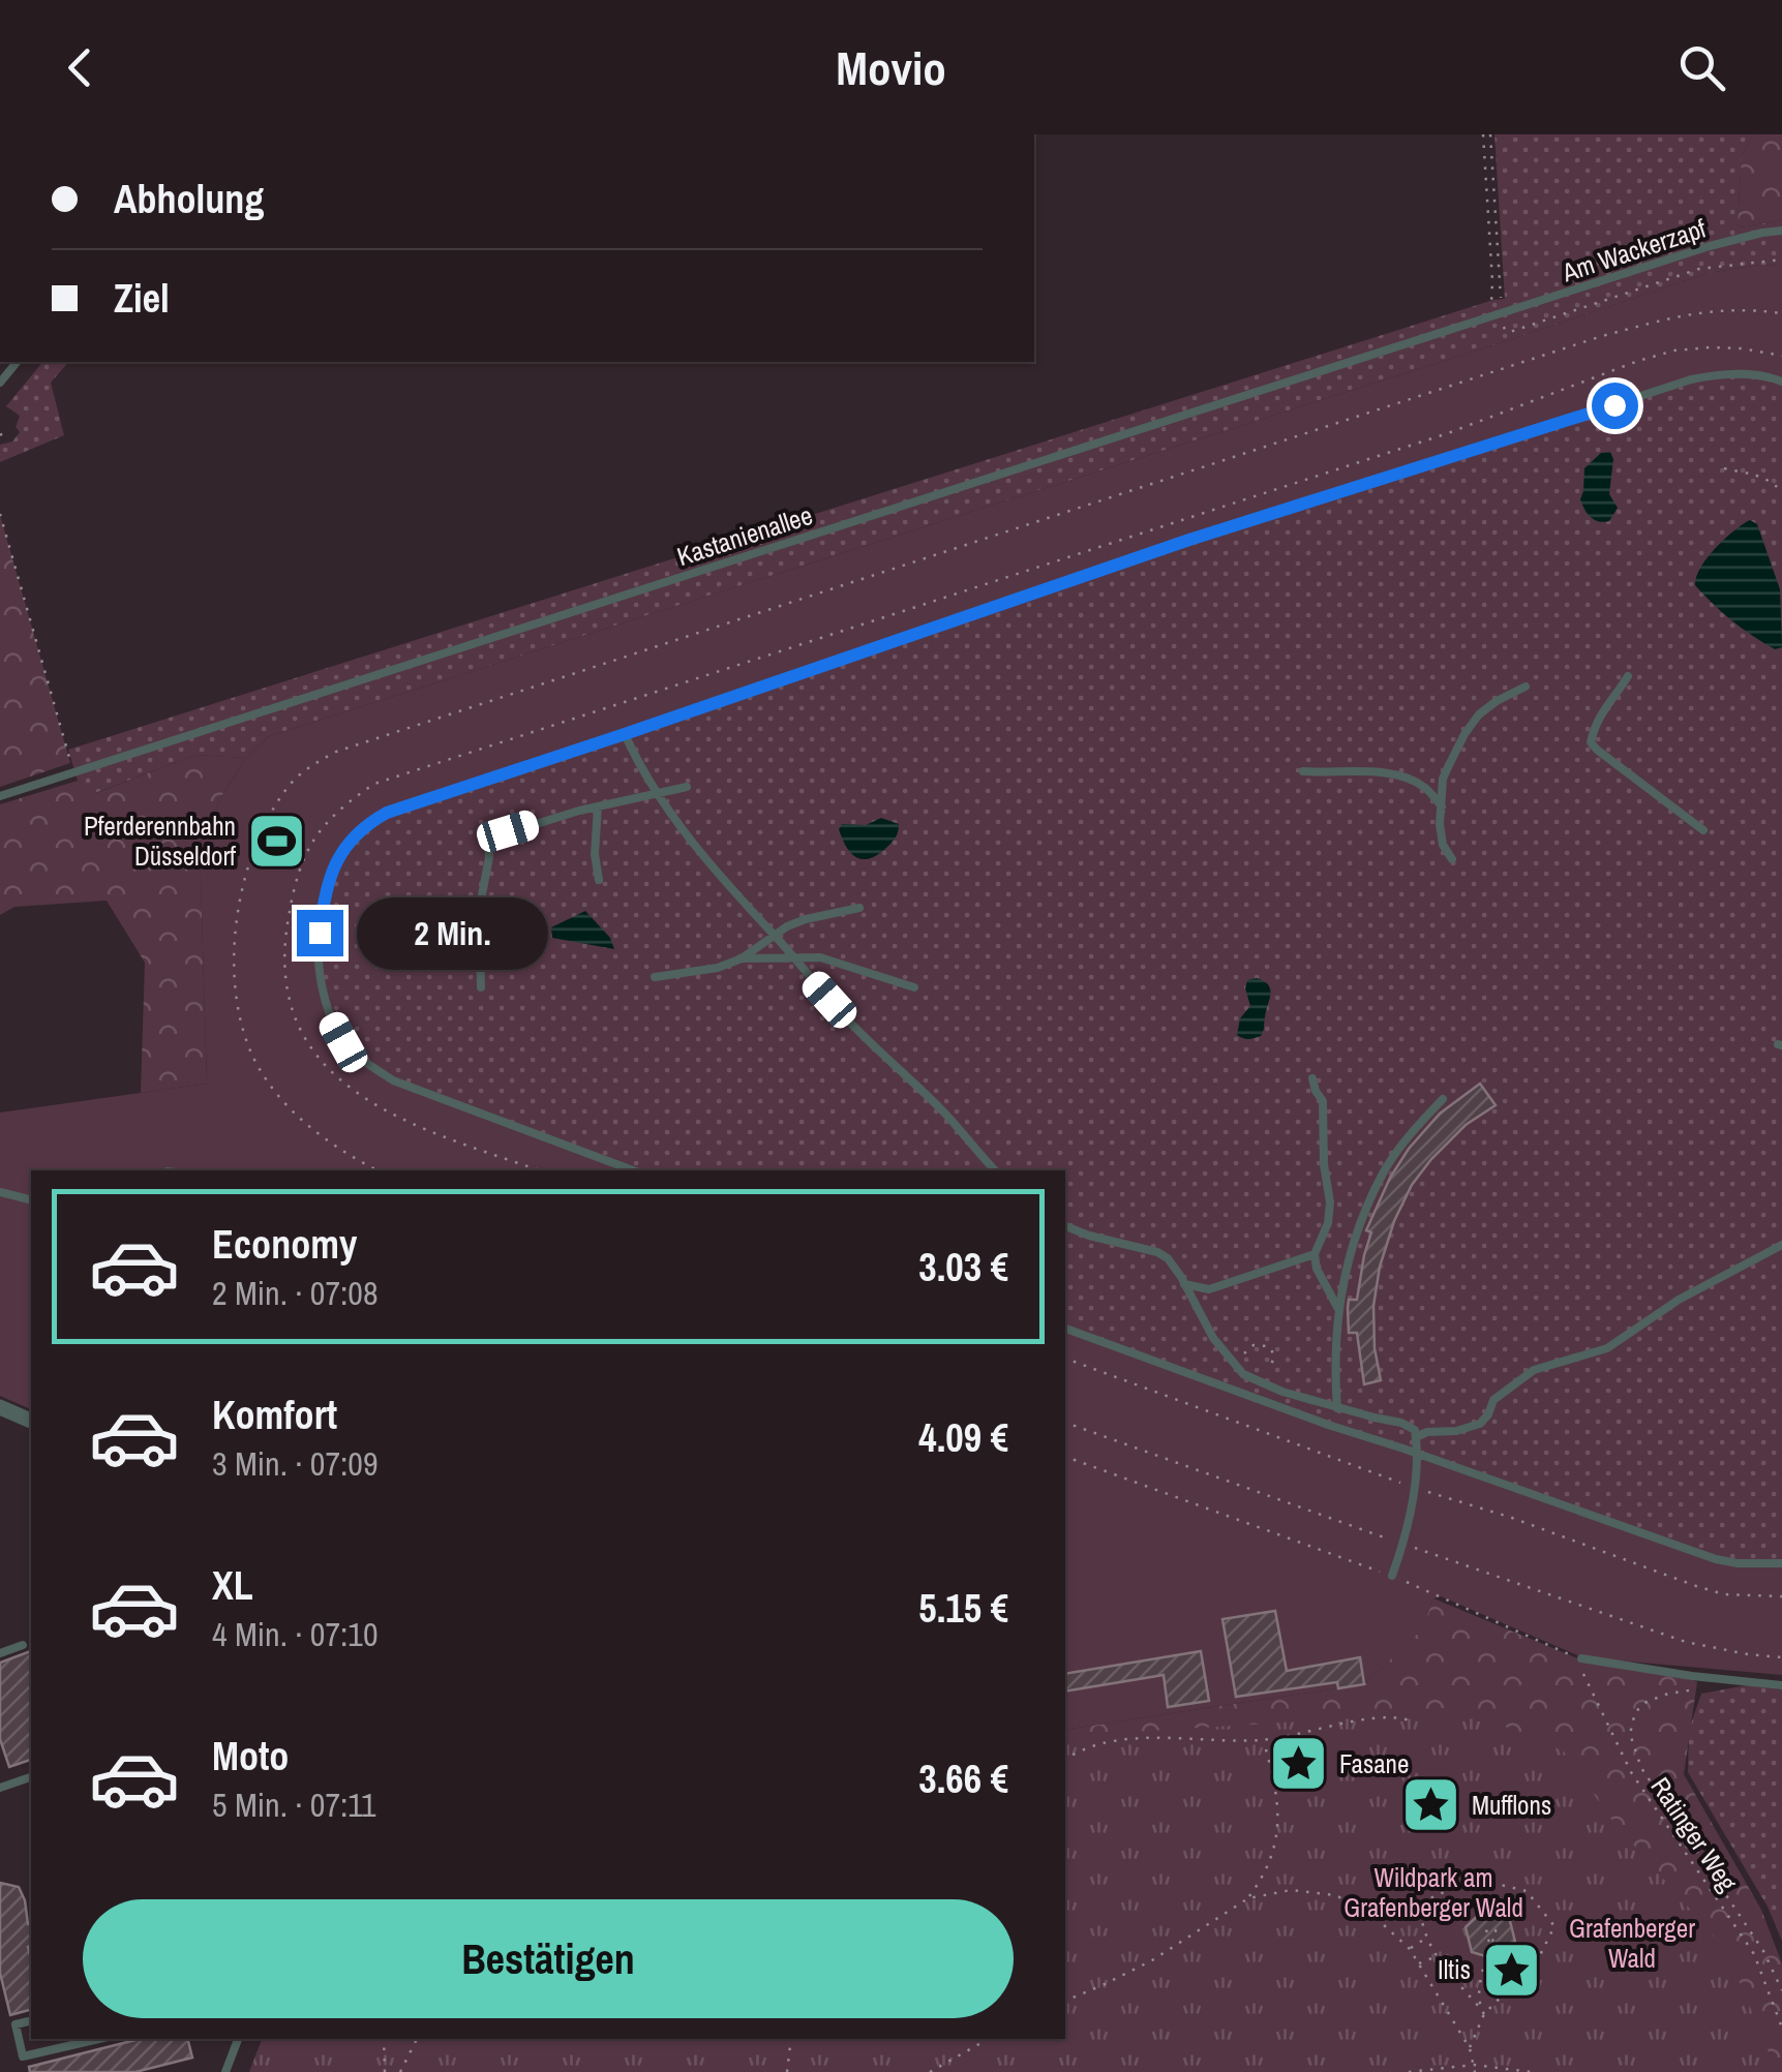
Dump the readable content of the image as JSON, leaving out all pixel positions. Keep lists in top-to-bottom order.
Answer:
{
  "streets": {
    "lane": ["Am Wackerzapf", "Kastanienallee"],
    "path": ["Ratinger Weg"]
  },
  "crossings": [
    ["Am Wackerzapf", "Kastanienallee"]
  ],
  "parks": ["Wildpark am Grafenberger Wald", "Grafenberger Wald"],
  "places": {
    "sports": ["Pferderennbahn Düsseldorf"],
    "place": ["Fasane", "Mufflons", "Iltis"]
  },
  "page": {
    "header": "Movio",
    "banner": ["Abholung", "Ziel"],
    "bubble": "2 Min.",
    "list": [
      {
        "name": "Economy",
        "note": "2 Min. · 07:08",
        "value": "3.03 €"
      },
      {
        "name": "Komfort",
        "note": "3 Min. · 07:09",
        "value": "4.09 €"
      },
      {
        "name": "XL",
        "note": "4 Min. · 07:10",
        "value": "5.15 €"
      },
      {
        "name": "Moto",
        "note": "5 Min. · 07:11",
        "value": "3.66 €"
      }
    ],
    "buttons": "Bestätigen"
  }
}
